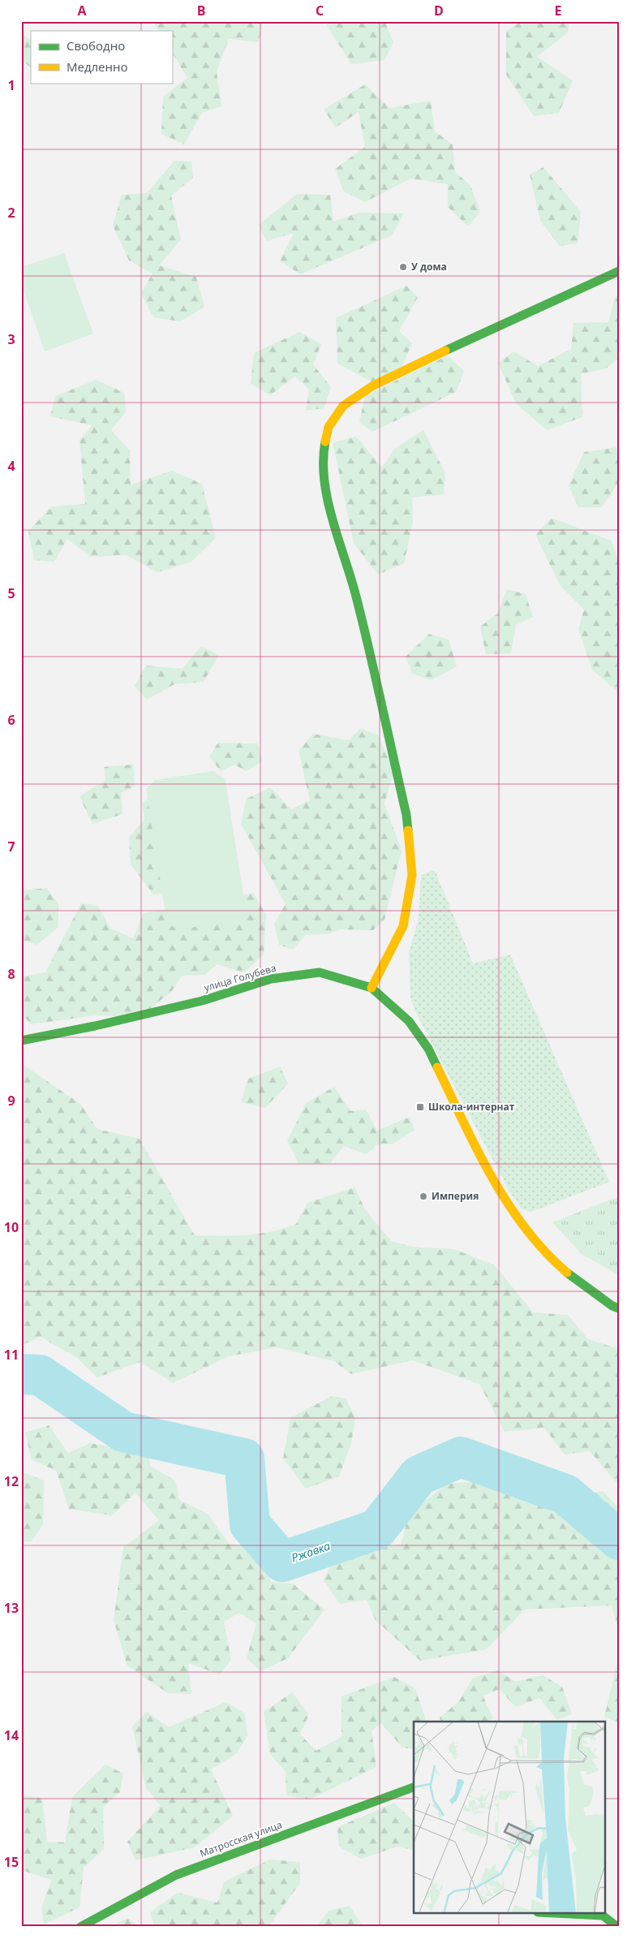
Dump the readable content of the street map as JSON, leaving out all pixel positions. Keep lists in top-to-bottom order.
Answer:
{
  "streets": {
    "street": ["улица Голубева", "Матросская улица"]
  },
  "water": ["Ржавка"],
  "places": {
    "other": ["У дома", "Империя"],
    "transit": ["Школа-интернат"]
  },
  "legend": ["Свободно", "Медленно"],
  "grid": {
    "columns": [
      "A",
      "B",
      "C",
      "D",
      "E"
    ],
    "rows": [
      "1",
      "2",
      "3",
      "4",
      "5",
      "6",
      "7",
      "8",
      "9",
      "10",
      "11",
      "12",
      "13",
      "14",
      "15"
    ]
  }
}
